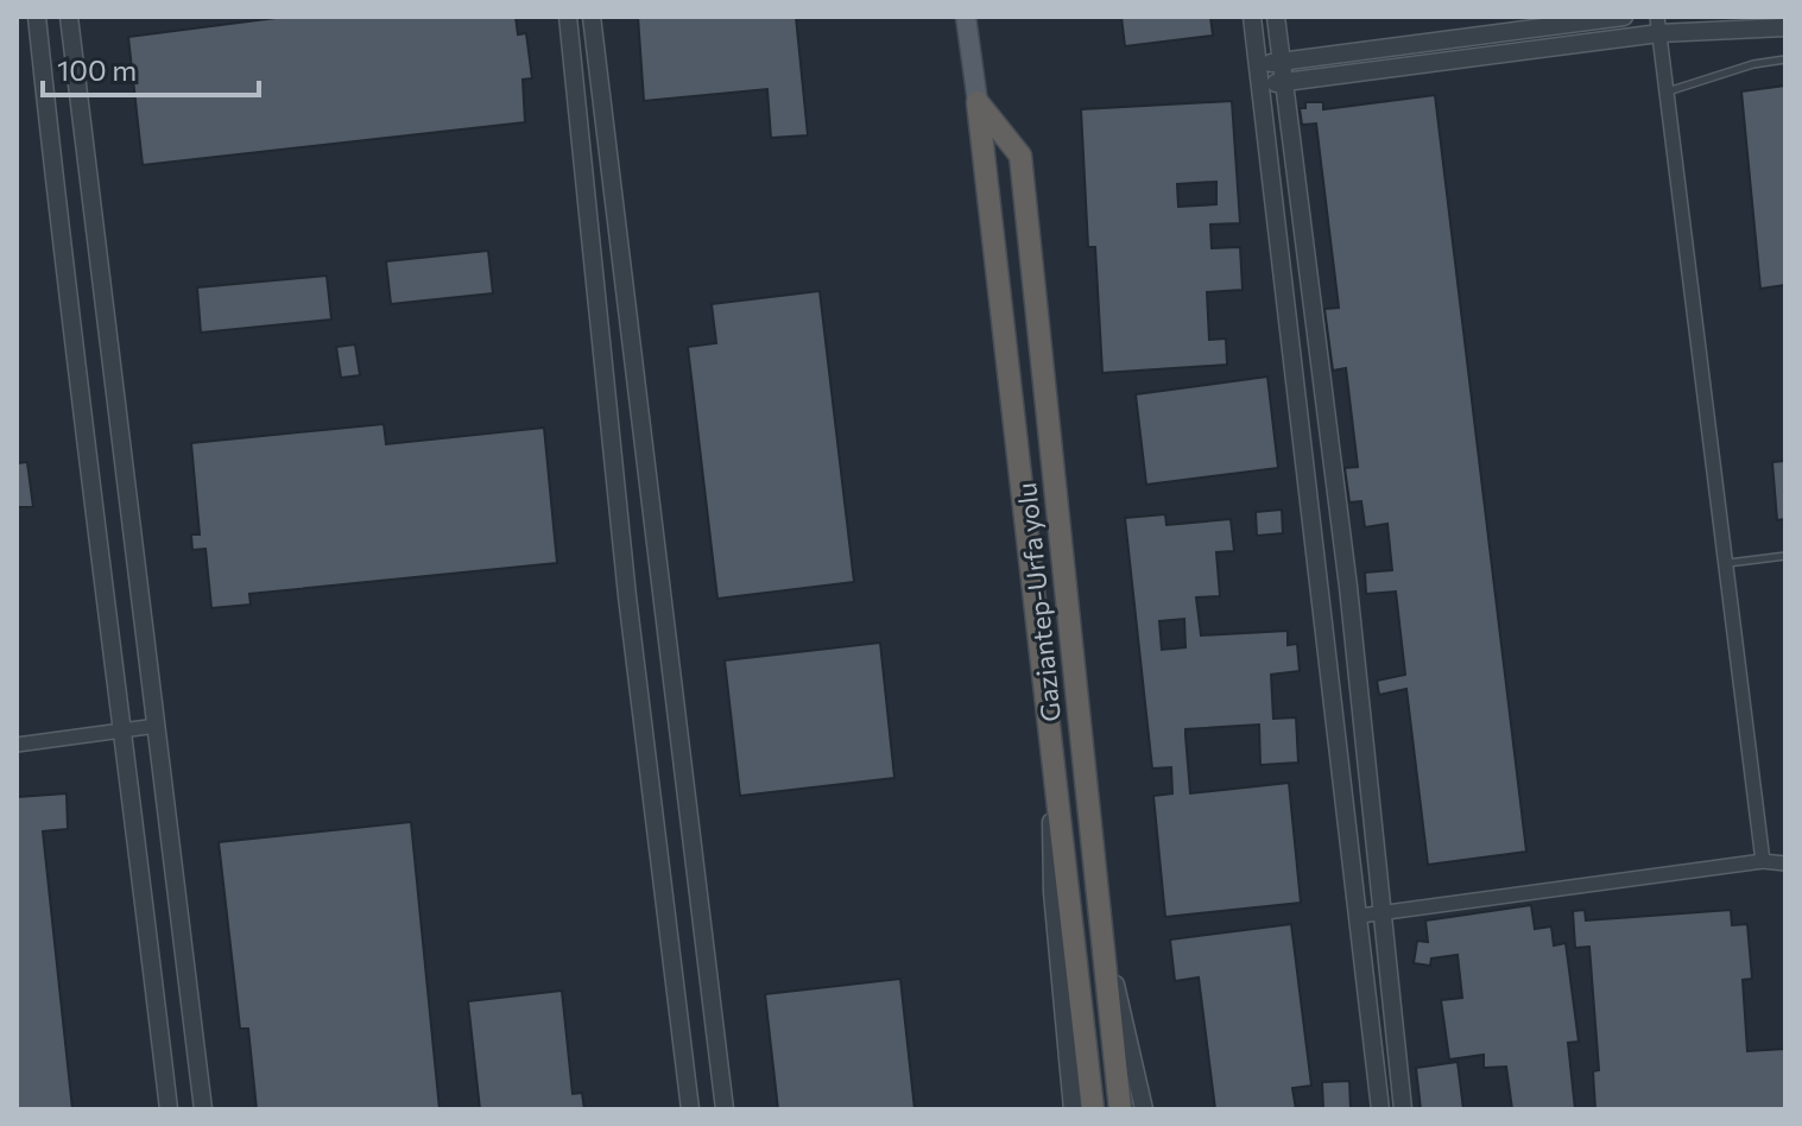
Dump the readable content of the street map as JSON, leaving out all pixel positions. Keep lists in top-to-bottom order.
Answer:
{
  "streets": {
    "highway": ["Gaziantep-Urfa yolu"]
  },
  "scale_bar": "100 m"
}
